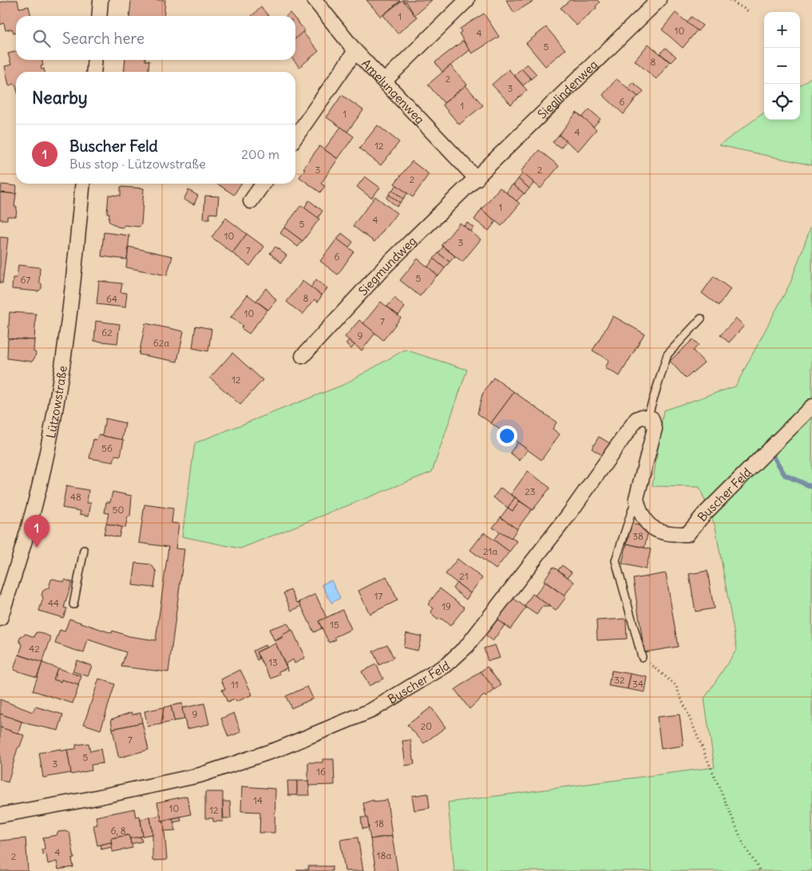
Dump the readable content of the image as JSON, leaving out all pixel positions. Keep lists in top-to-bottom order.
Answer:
{
  "streets": {
    "street": [
      "Sieglindenweg",
      "Amelungenweg",
      "Siegmundweg",
      "Lützowstraße",
      "Buscher Feld"
    ]
  },
  "crossings": [
    ["Sieglindenweg", "Amelungenweg"],
    ["Sieglindenweg", "Siegmundweg"],
    ["Amelungenweg", "Siegmundweg"]
  ],
  "house_numbers": [
    "1",
    "10",
    "4",
    "5",
    "8",
    "2",
    "3",
    "6",
    "1",
    "1",
    "4",
    "12",
    "3",
    "2",
    "2",
    "1",
    "4",
    "5",
    "10",
    "3",
    "7",
    "6",
    "5",
    "67",
    "8",
    "64",
    "10",
    "7",
    "62",
    "9",
    "62a",
    "12",
    "56",
    "23",
    "48",
    "50",
    "38",
    "21a",
    "21",
    "17",
    "44",
    "19",
    "15",
    "42",
    "13",
    "32",
    "34",
    "11",
    "9",
    "20",
    "7",
    "5",
    "3",
    "16",
    "14",
    "10",
    "12",
    "18",
    "6, 8",
    "4",
    "18a",
    "2"
  ],
  "page": {
    "map_buttons": ["+", "−"],
    "search": "Search here",
    "heading": "Nearby",
    "list": [
      {
        "mark": "1",
        "name": "Buscher Feld",
        "note": "Bus stop · Lützowstraße",
        "value": "200 m"
      }
    ],
    "pins": "1"
  }
}
